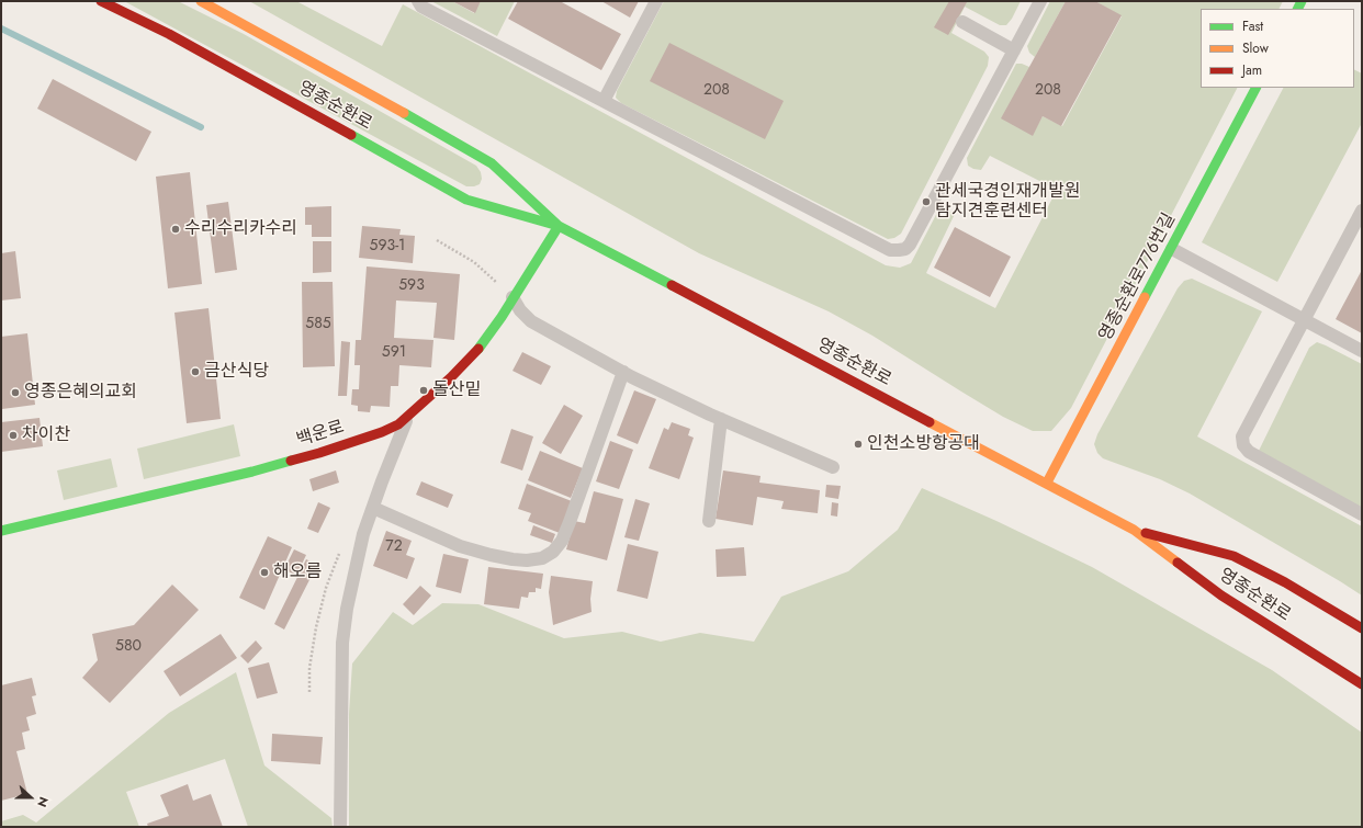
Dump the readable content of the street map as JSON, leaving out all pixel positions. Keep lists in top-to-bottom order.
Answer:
{
  "streets": {
    "main road": ["영종순환로", "영종순환로776번길", "백운로"]
  },
  "crossings": [
    ["영종순환로", "영종순환로776번길"],
    ["영종순환로", "백운로"]
  ],
  "places": [
    "관세국경인재개발원 탐지견훈련센터",
    "수리수리카수리",
    "금산식당",
    "돌산밑",
    "영종은혜의교회",
    "차이찬",
    "인천소방항공대",
    "해오름"
  ],
  "house_numbers": [
    "208",
    "208",
    "593-1",
    "593",
    "585",
    "591",
    "72",
    "580"
  ],
  "legend": ["Fast", "Slow", "Jam"],
  "north": "right"
}
